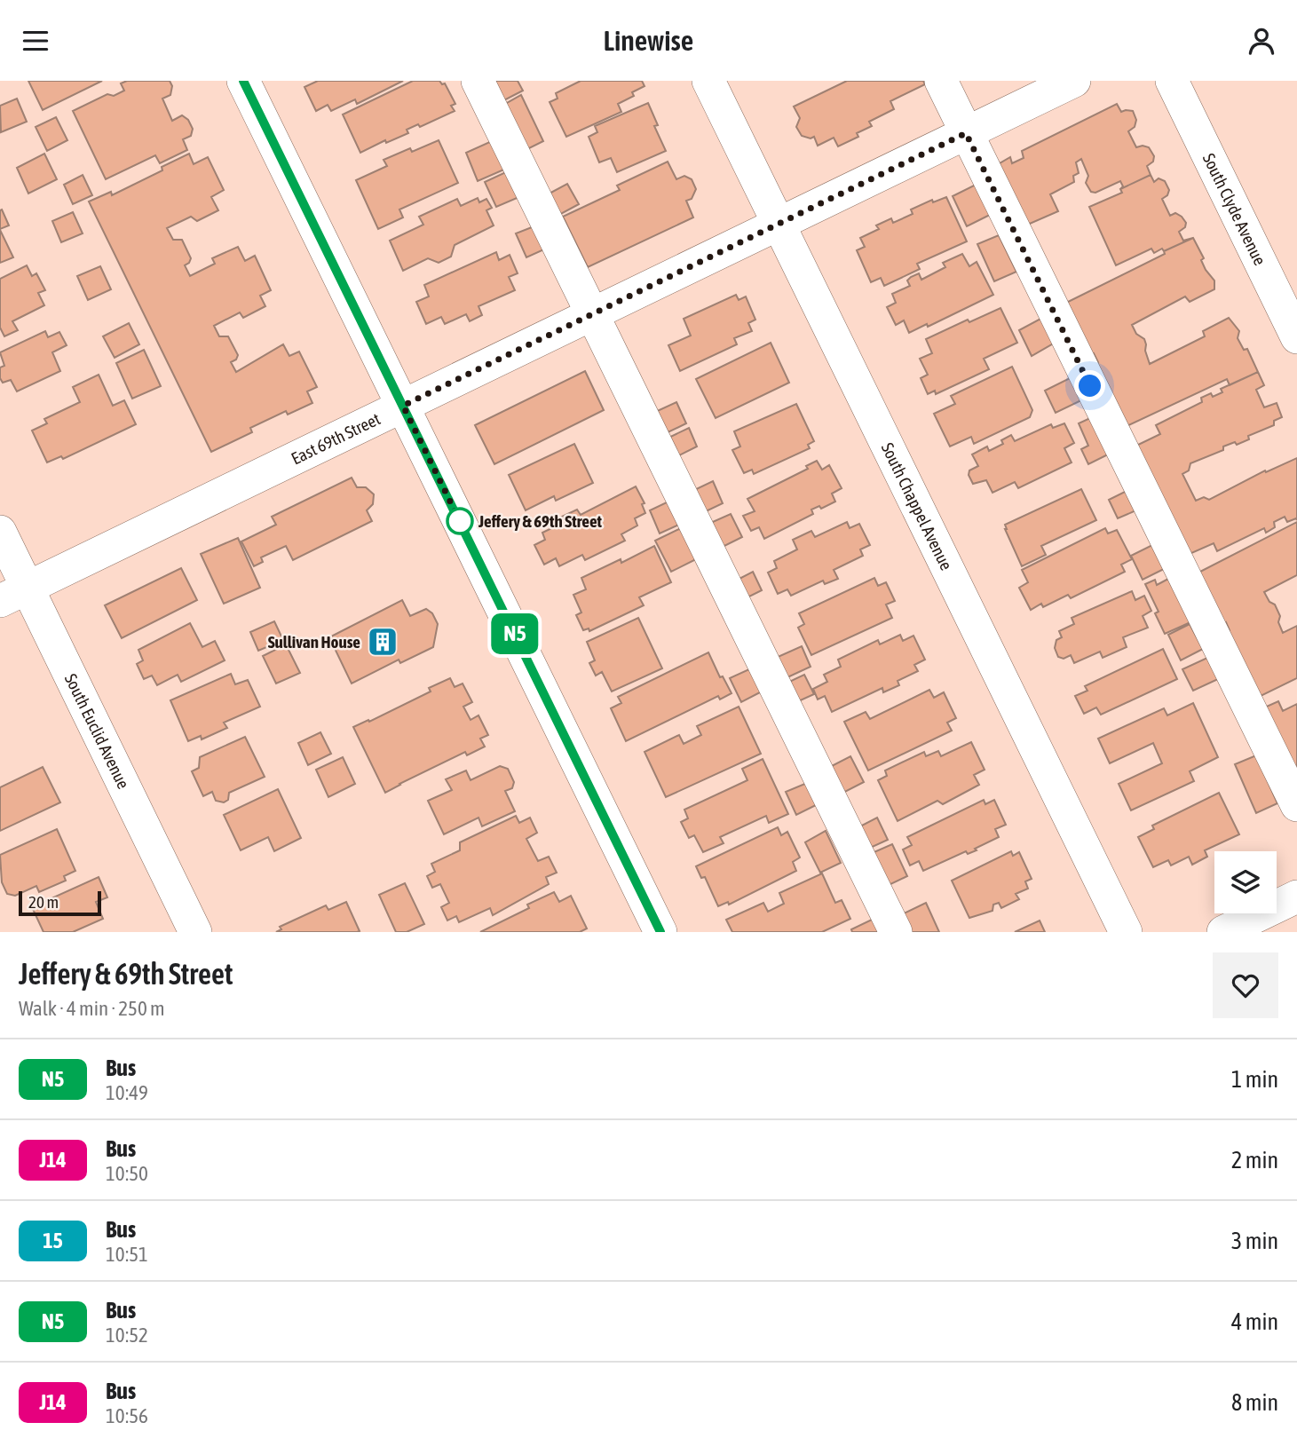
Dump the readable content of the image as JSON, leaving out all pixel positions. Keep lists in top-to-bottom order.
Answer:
{
  "streets": {
    "street": [
      "South Clyde Avenue",
      "East 69th Street",
      "South Chappel Avenue",
      "South Euclid Avenue"
    ]
  },
  "crossings": [
    ["East 69th Street", "South Chappel Avenue"],
    ["East 69th Street", "South Euclid Avenue"]
  ],
  "places": {
    "other": ["Jeffery & 69th Street"],
    "building": ["Sullivan House"]
  },
  "lines": ["bus line N5"],
  "scale_bar": "20 m",
  "page": {
    "header": "Linewise",
    "on_map": "N5",
    "scale": "20 m",
    "heading": ["Jeffery & 69th Street", "Walk · 4 min · 250 m"],
    "list": [
      {
        "mark": "N5",
        "name": "Bus",
        "note": "10:49",
        "value": "1 min"
      },
      {
        "mark": "J14",
        "name": "Bus",
        "note": "10:50",
        "value": "2 min"
      },
      {
        "mark": "15",
        "name": "Bus",
        "note": "10:51",
        "value": "3 min"
      },
      {
        "mark": "N5",
        "name": "Bus",
        "note": "10:52",
        "value": "4 min"
      },
      {
        "mark": "J14",
        "name": "Bus",
        "note": "10:56",
        "value": "8 min"
      }
    ]
  }
}
